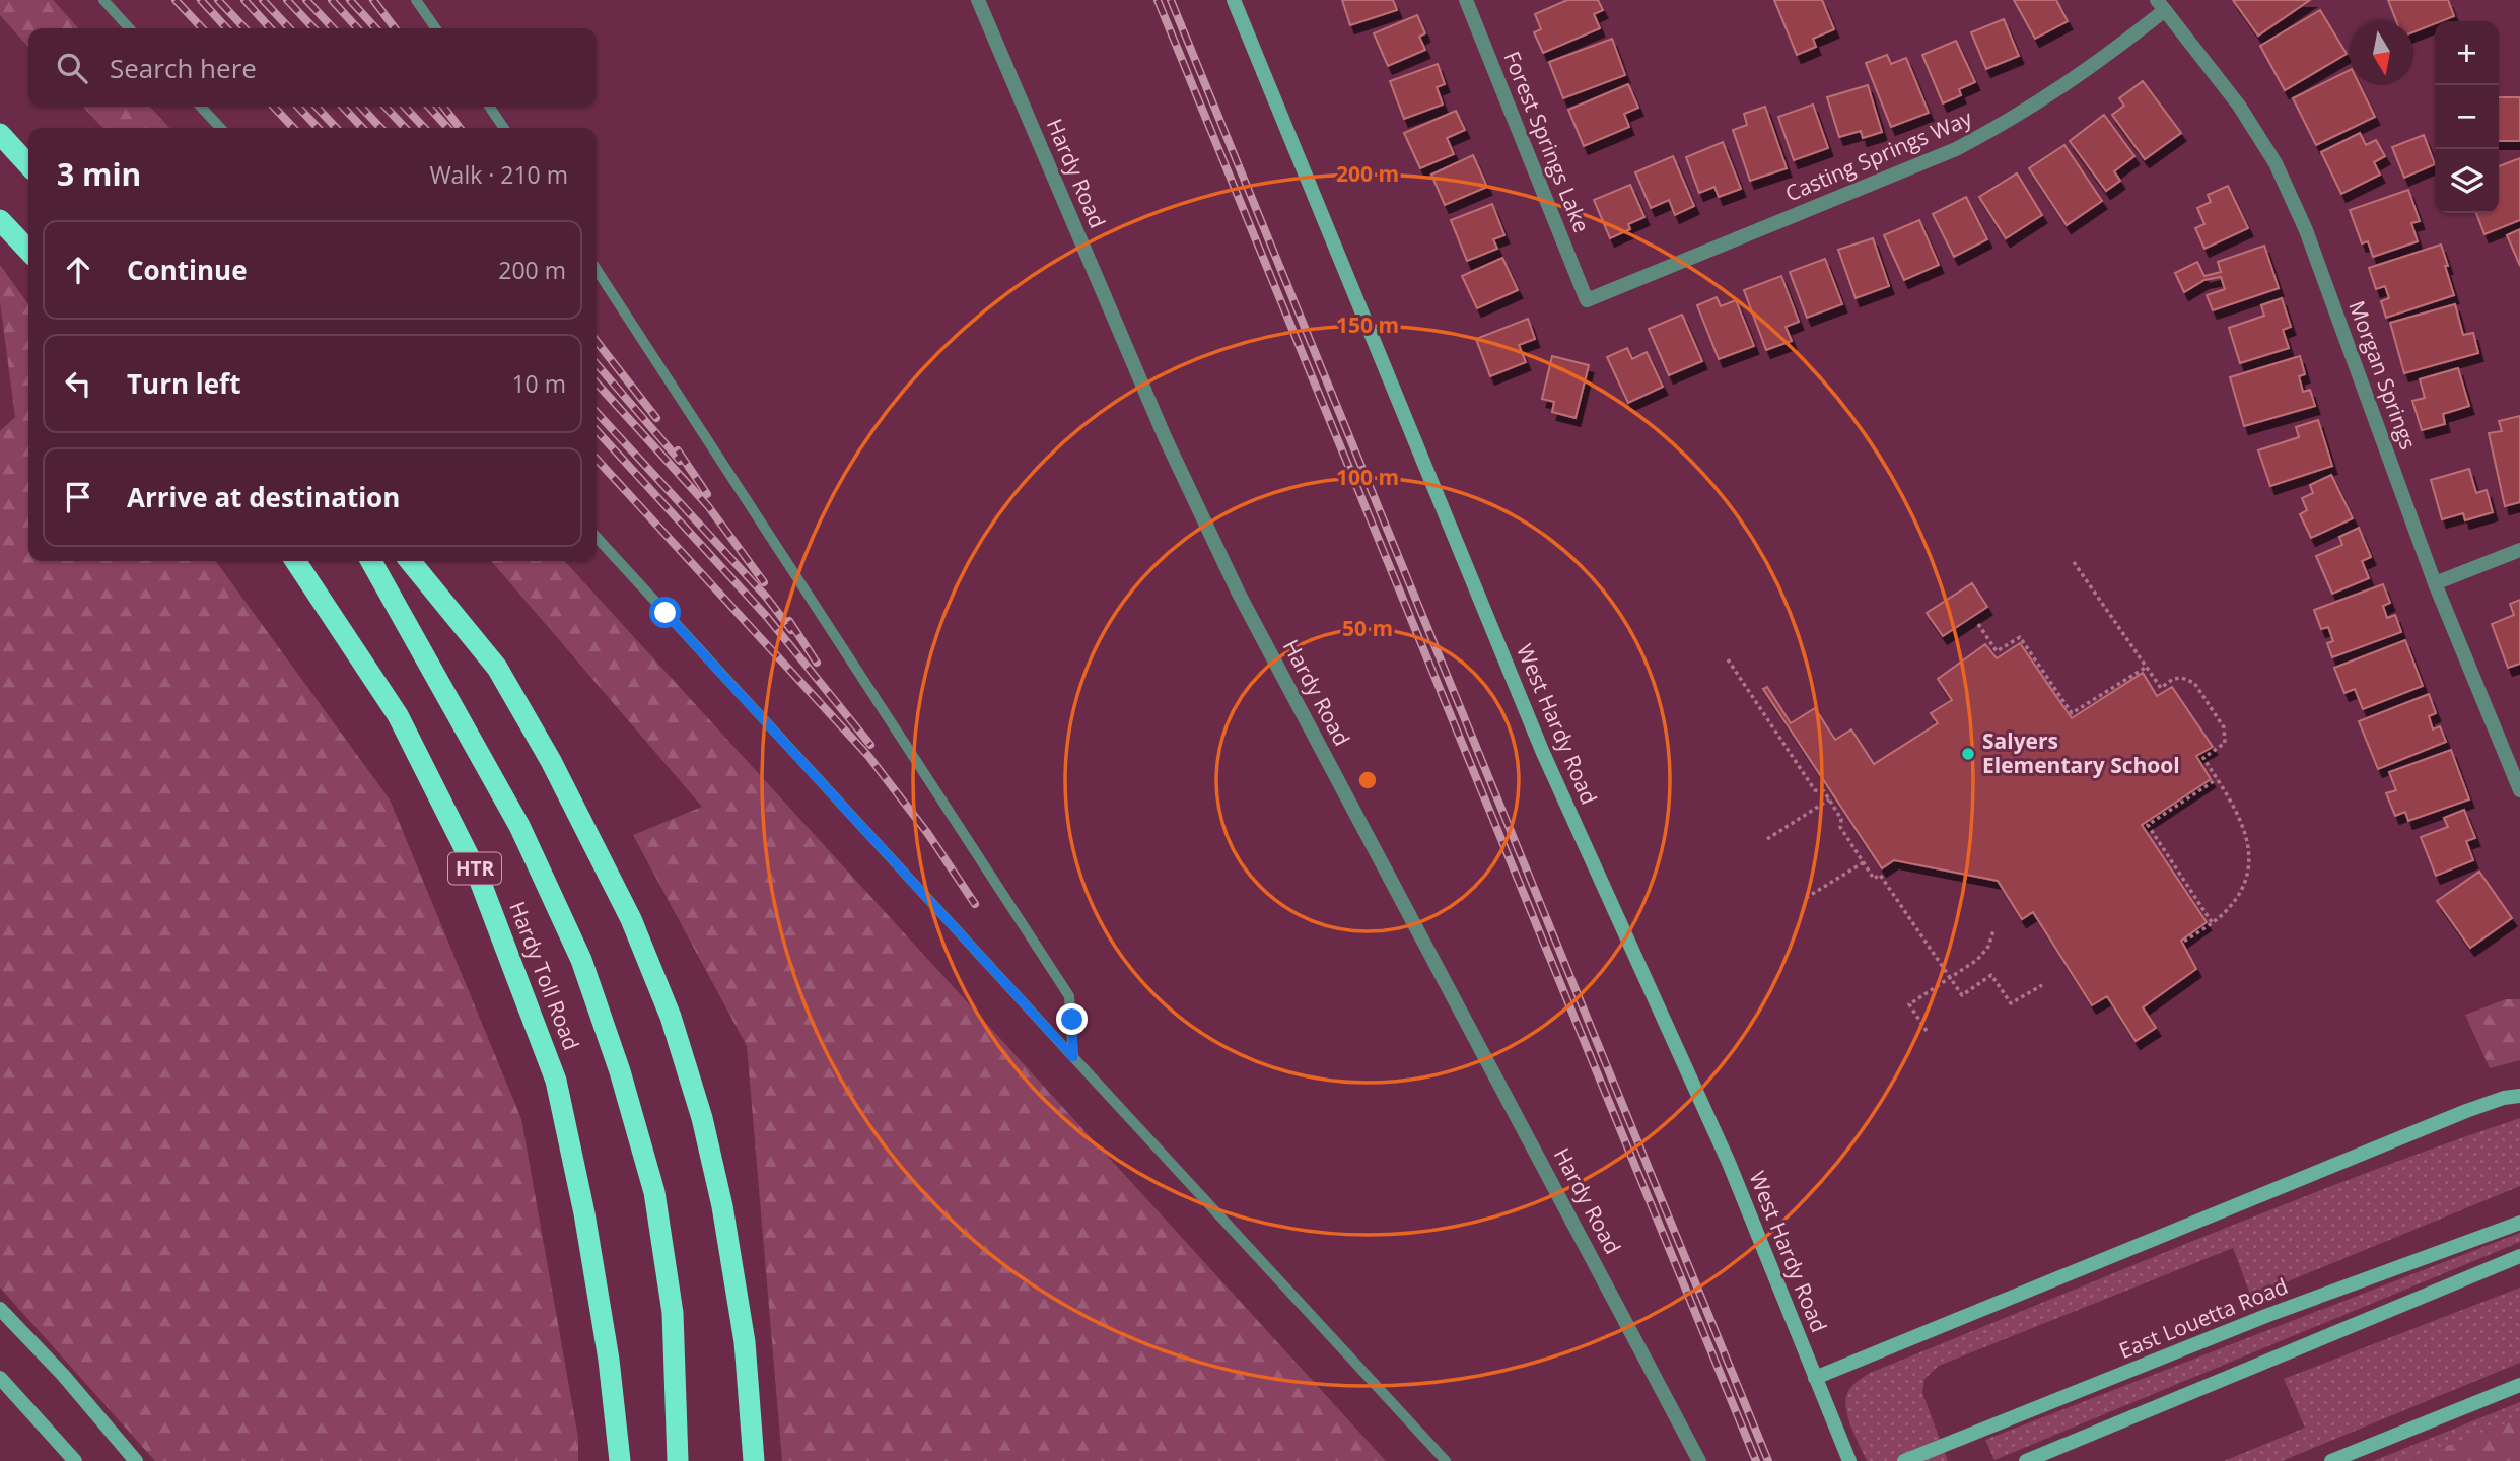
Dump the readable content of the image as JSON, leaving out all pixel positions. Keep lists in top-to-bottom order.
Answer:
{
  "streets": {
    "highway": ["HTR", "Hardy Toll Road"],
    "main road": ["West Hardy Road", "East Louetta Road"],
    "street": [
      "Forest Springs Lake",
      "Casting Springs Way",
      "Hardy Road",
      "Morgan Springs"
    ]
  },
  "crossings": [
    ["Forest Springs Lake", "Casting Springs Way"],
    ["Casting Springs Way", "Morgan Springs"]
  ],
  "places": ["Salyers Elementary School"],
  "north": "bottom",
  "page": {
    "map_buttons": ["+", "−"],
    "search": "Search here",
    "heading": ["3 min", "Walk · 210 m"],
    "list": [
      ["Continue", "200 m"],
      ["Turn left", "10 m"],
      "Arrive at destination"
    ]
  },
  "rings": [
    "200 m",
    "150 m",
    "100 m",
    "50 m"
  ]
}
